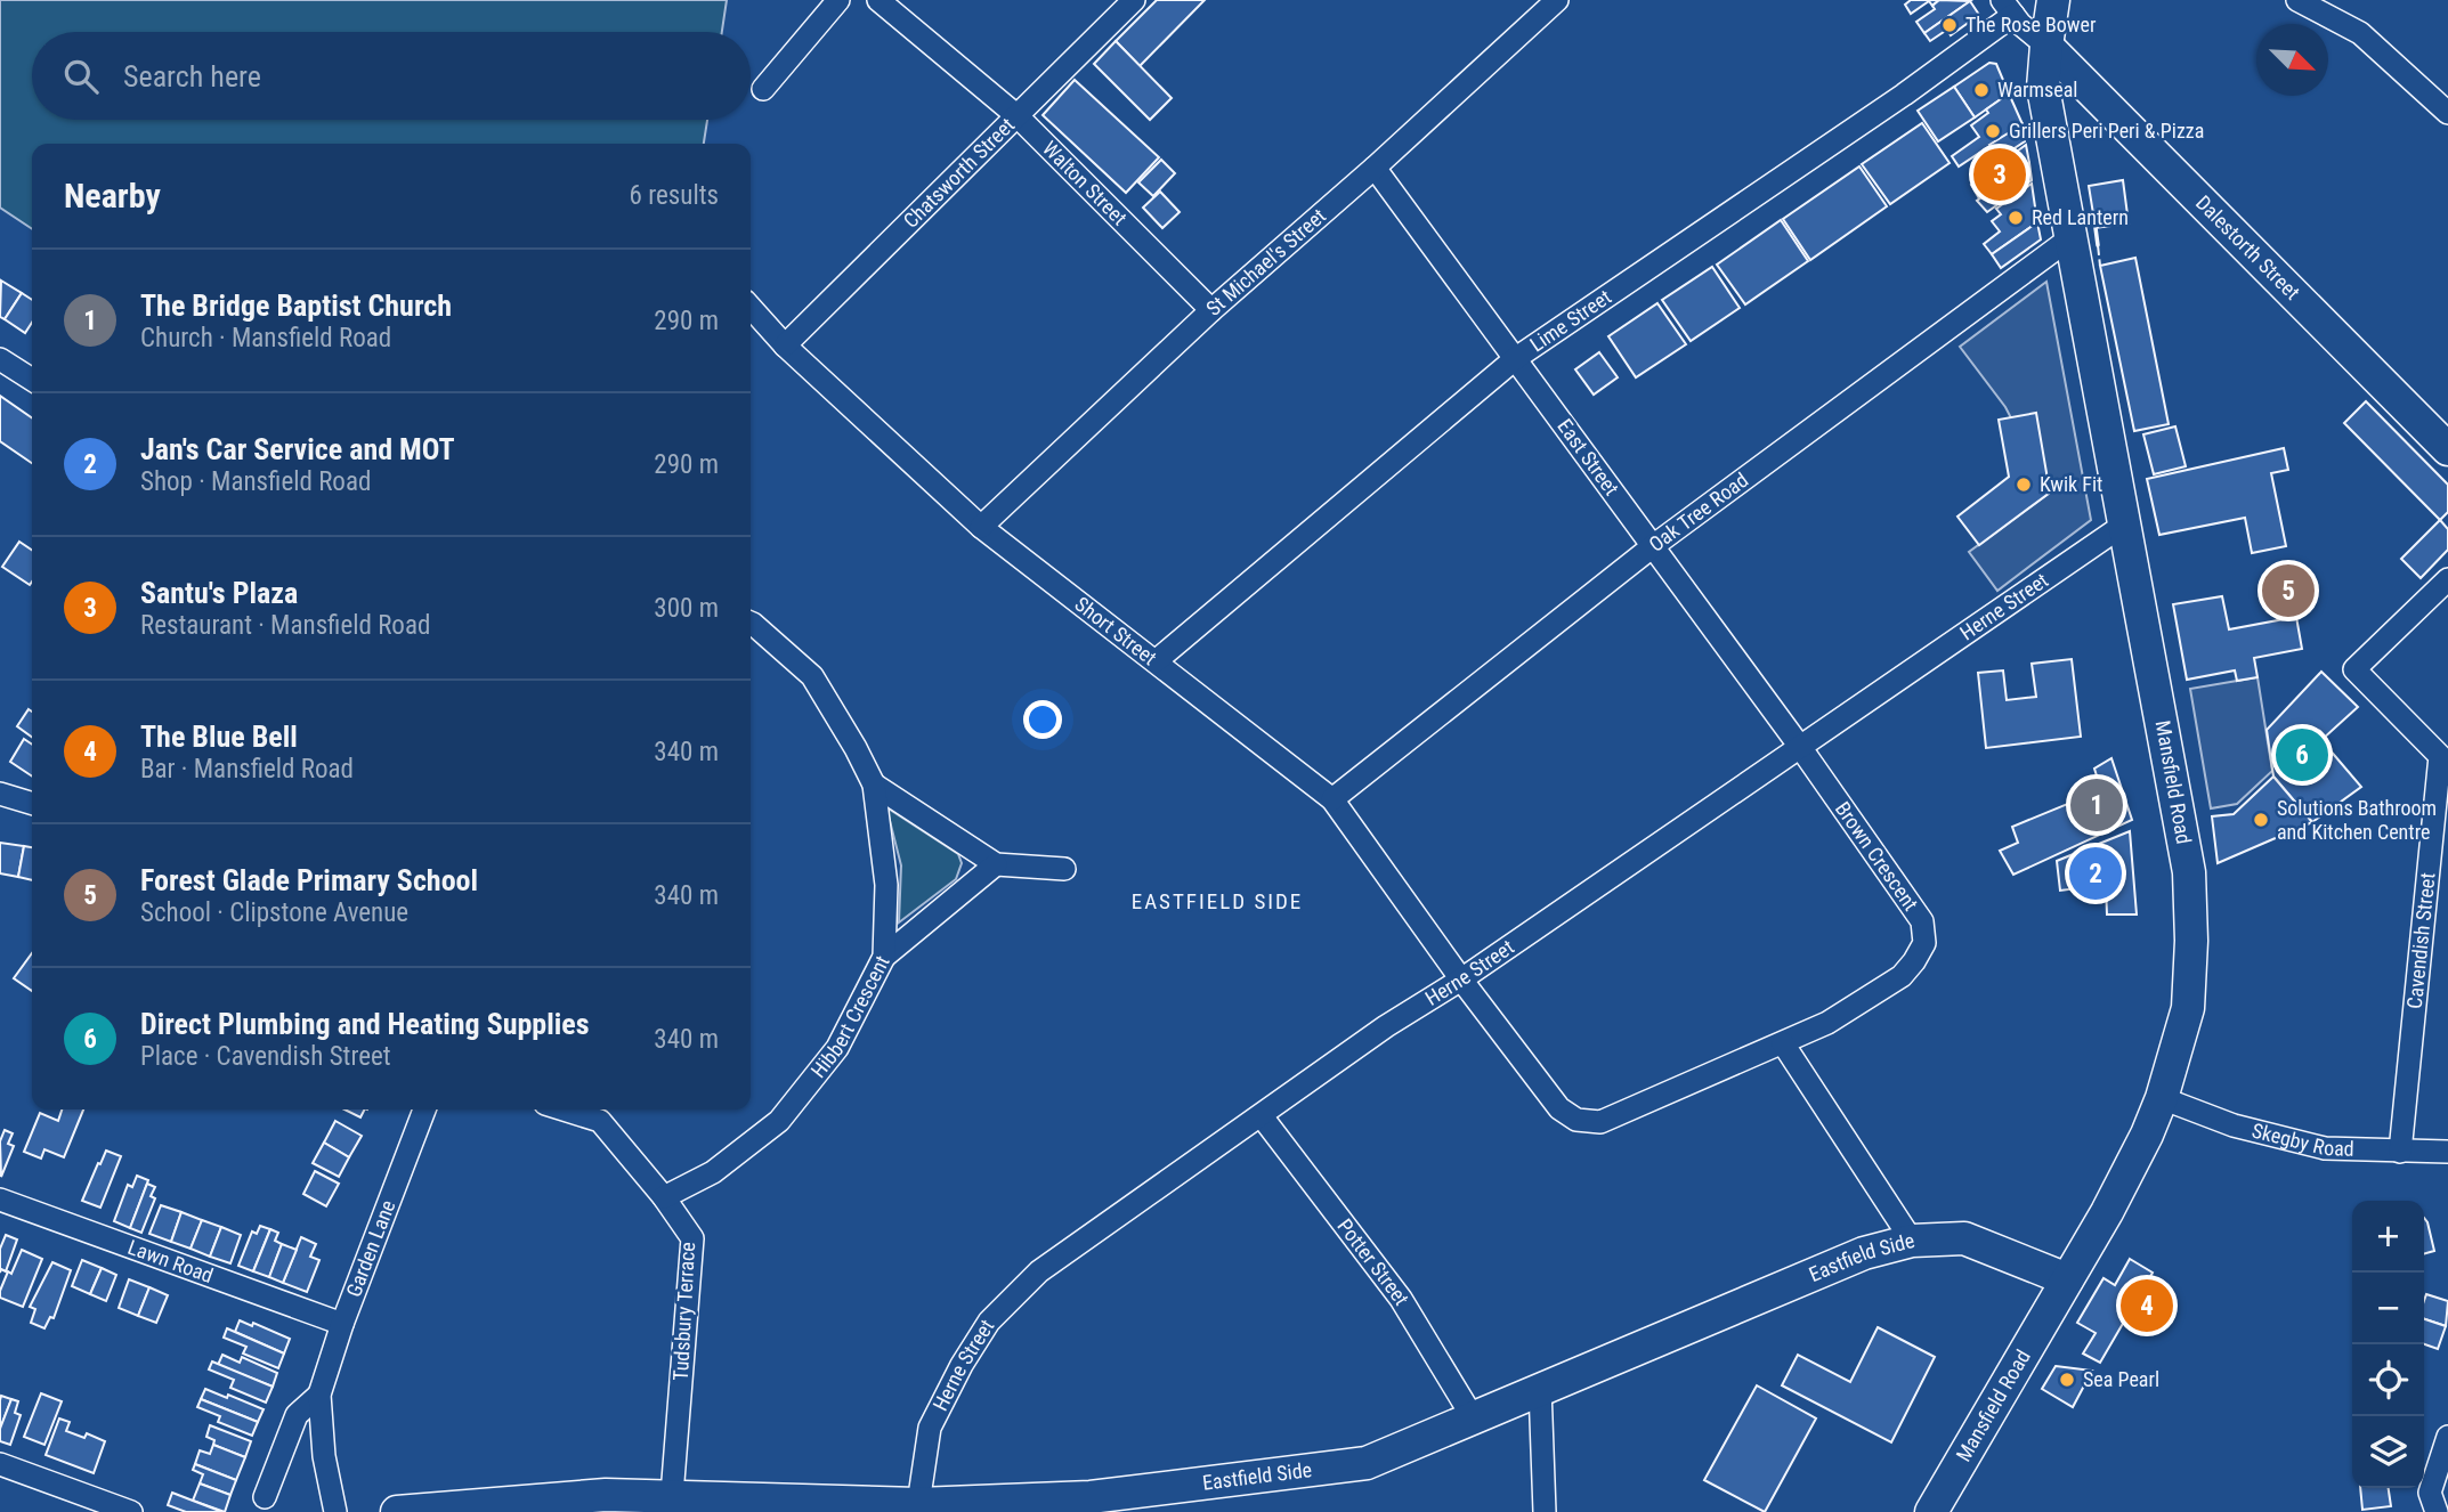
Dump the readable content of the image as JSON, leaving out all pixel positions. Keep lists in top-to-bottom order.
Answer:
{
  "streets": {
    "street": [
      "Chatsworth Street",
      "Walton Street",
      "Dalestorth Street",
      "St Michael's Street",
      "Lime Street",
      "East Street",
      "Oak Tree Road",
      "Herne Street",
      "Short Street",
      "Mansfield Road",
      "Brown Crescent",
      "Cavendish Street",
      "Hibbert Crescent",
      "Skegby Road",
      "Garden Lane",
      "Eastfield Side",
      "Lawn Road",
      "Potter Street",
      "Tudsbury Terrace"
    ]
  },
  "crossings": [
    ["Chatsworth Street", "Walton Street"],
    ["Chatsworth Street", "Short Street"],
    ["Walton Street", "St Michael's Street"],
    ["Dalestorth Street", "Mansfield Road"],
    ["St Michael's Street", "East Street"],
    ["St Michael's Street", "Short Street"],
    ["Lime Street", "East Street"],
    ["Lime Street", "Short Street"],
    ["East Street", "Oak Tree Road"],
    ["East Street", "Herne Street"],
    ["East Street", "Brown Crescent"],
    ["Oak Tree Road", "Short Street"],
    ["Oak Tree Road", "Mansfield Road"],
    ["Herne Street", "Short Street"],
    ["Herne Street", "Mansfield Road"],
    ["Herne Street", "Brown Crescent"],
    ["Herne Street", "Eastfield Side"],
    ["Herne Street", "Potter Street"],
    ["Short Street", "Brown Crescent"],
    ["Mansfield Road", "Skegby Road"],
    ["Mansfield Road", "Eastfield Side"],
    ["Cavendish Street", "Skegby Road"],
    ["Hibbert Crescent", "Tudsbury Terrace"],
    ["Garden Lane", "Lawn Road"],
    ["Eastfield Side", "Potter Street"],
    ["Eastfield Side", "Tudsbury Terrace"]
  ],
  "districts": ["EASTFIELD SIDE"],
  "places": [
    "The Rose Bower",
    "Warmseal",
    "Grillers Peri Peri & Pizza",
    "Red Lantern",
    "Kwik Fit",
    "Solutions Bathroom and Kitchen Centre",
    "Sea Pearl"
  ],
  "north": "bottom right",
  "page": {
    "search": "Search here",
    "pins": [
      "3",
      "5",
      "6",
      "1",
      "2",
      "4"
    ],
    "heading": ["Nearby", "6 results"],
    "list": [
      {
        "mark": "1",
        "name": "The Bridge Baptist Church",
        "note": "Church · Mansfield Road",
        "value": "290 m"
      },
      {
        "mark": "2",
        "name": "Jan's Car Service and MOT",
        "note": "Shop · Mansfield Road",
        "value": "290 m"
      },
      {
        "mark": "3",
        "name": "Santu's Plaza",
        "note": "Restaurant · Mansfield Road",
        "value": "300 m"
      },
      {
        "mark": "4",
        "name": "The Blue Bell",
        "note": "Bar · Mansfield Road",
        "value": "340 m"
      },
      {
        "mark": "5",
        "name": "Forest Glade Primary School",
        "note": "School · Clipstone Avenue",
        "value": "340 m"
      },
      {
        "mark": "6",
        "name": "Direct Plumbing and Heating Supplies",
        "note": "Place · Cavendish Street",
        "value": "340 m"
      }
    ],
    "map_buttons": ["+", "−"]
  }
}
